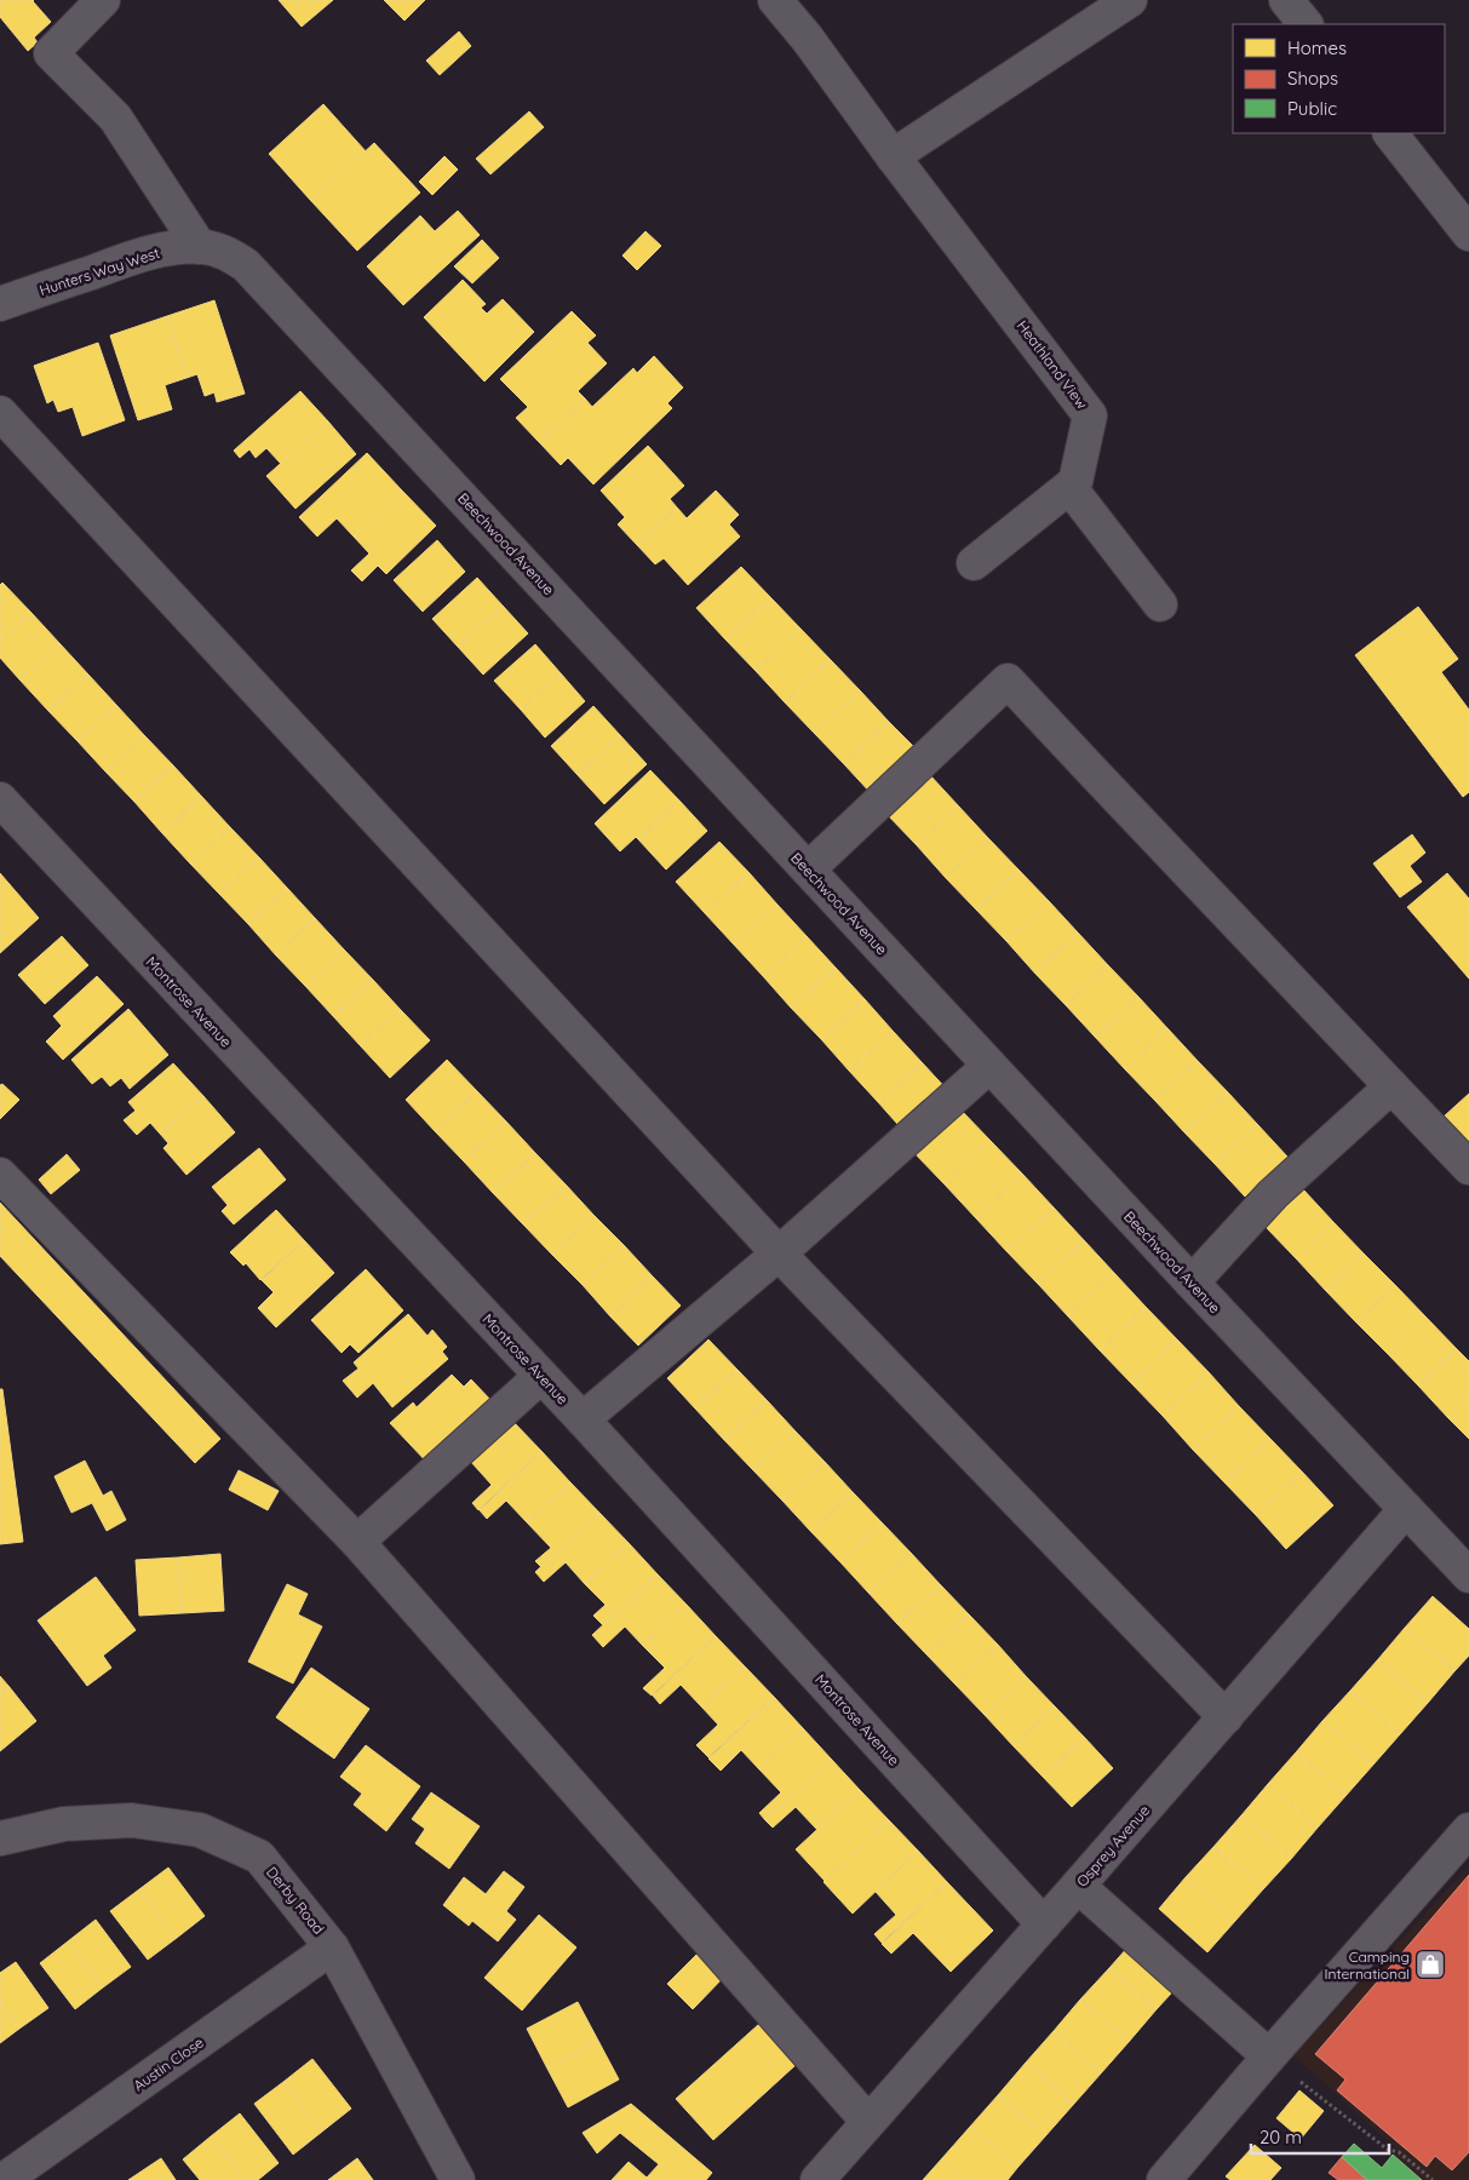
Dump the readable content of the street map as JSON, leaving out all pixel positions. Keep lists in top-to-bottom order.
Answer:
{
  "streets": {
    "street": [
      "Hunters Way West",
      "Heathland View",
      "Beechwood Avenue",
      "Montrose Avenue",
      "Osprey Avenue",
      "Derby Road",
      "Austin Close"
    ]
  },
  "crossings": [
    ["Hunters Way West", "Beechwood Avenue"],
    ["Beechwood Avenue", "Osprey Avenue"],
    ["Montrose Avenue", "Osprey Avenue"],
    ["Derby Road", "Austin Close"]
  ],
  "places": {
    "shop": ["Camping International"]
  },
  "legend": ["Homes", "Shops", "Public"],
  "scale_bar": "20 m"
}
